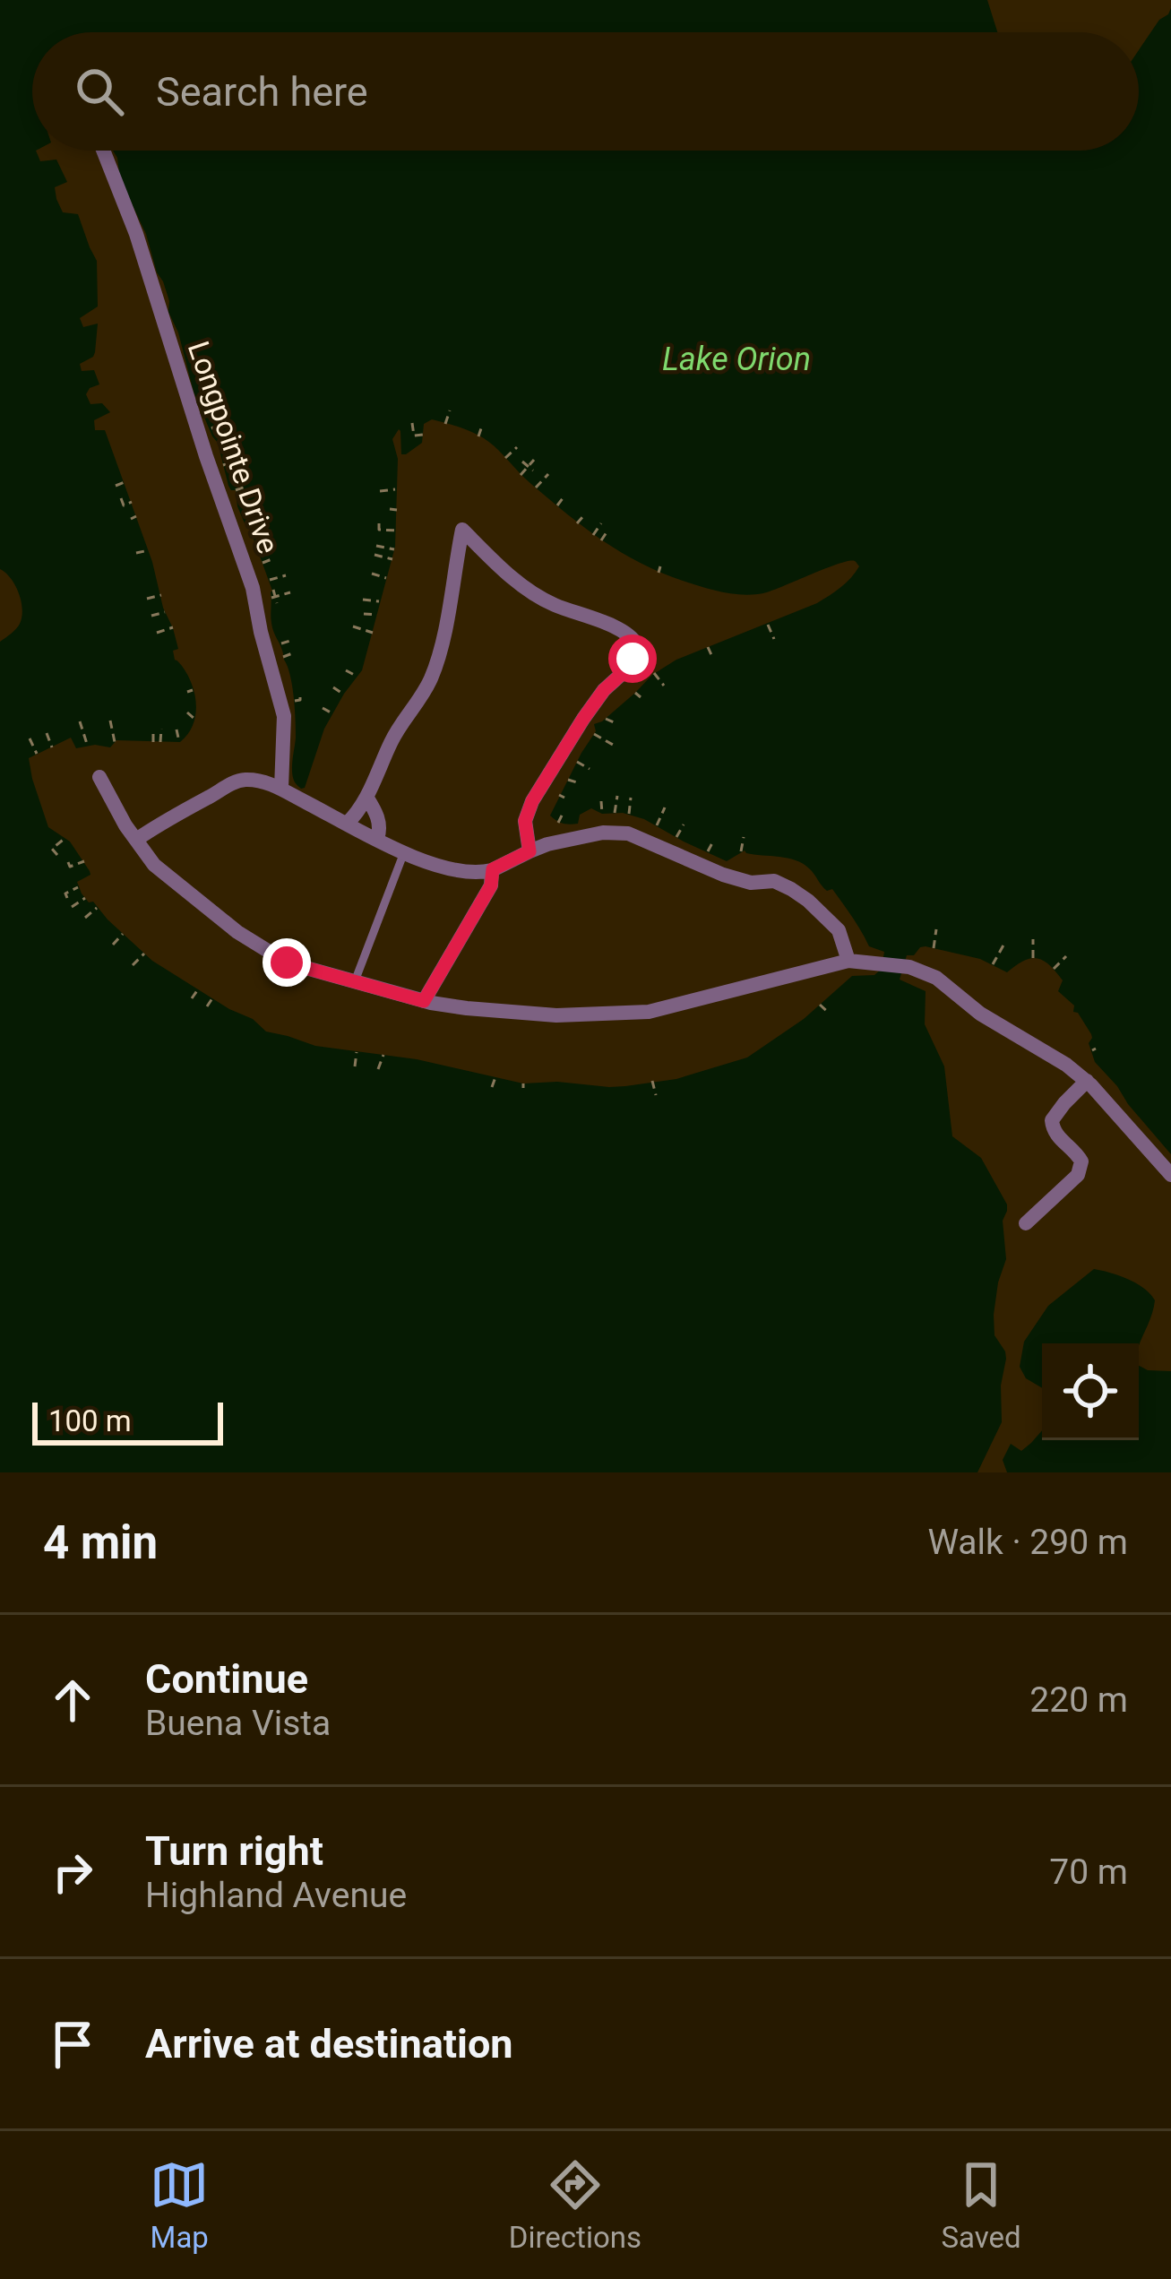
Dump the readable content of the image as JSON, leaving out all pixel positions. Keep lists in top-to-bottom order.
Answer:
{
  "streets": {
    "street": ["Longpointe Drive"]
  },
  "water": ["Lake Orion"],
  "scale_bar": "100 m",
  "page": {
    "search": "Search here",
    "scale": "100 m",
    "heading": ["4 min", "Walk · 290 m"],
    "list": [
      ["Continue", "Buena Vista", "220 m"],
      ["Turn right", "Highland Avenue", "70 m"],
      "Arrive at destination"
    ],
    "nav": ["Map", "Directions", "Saved"]
  }
}
